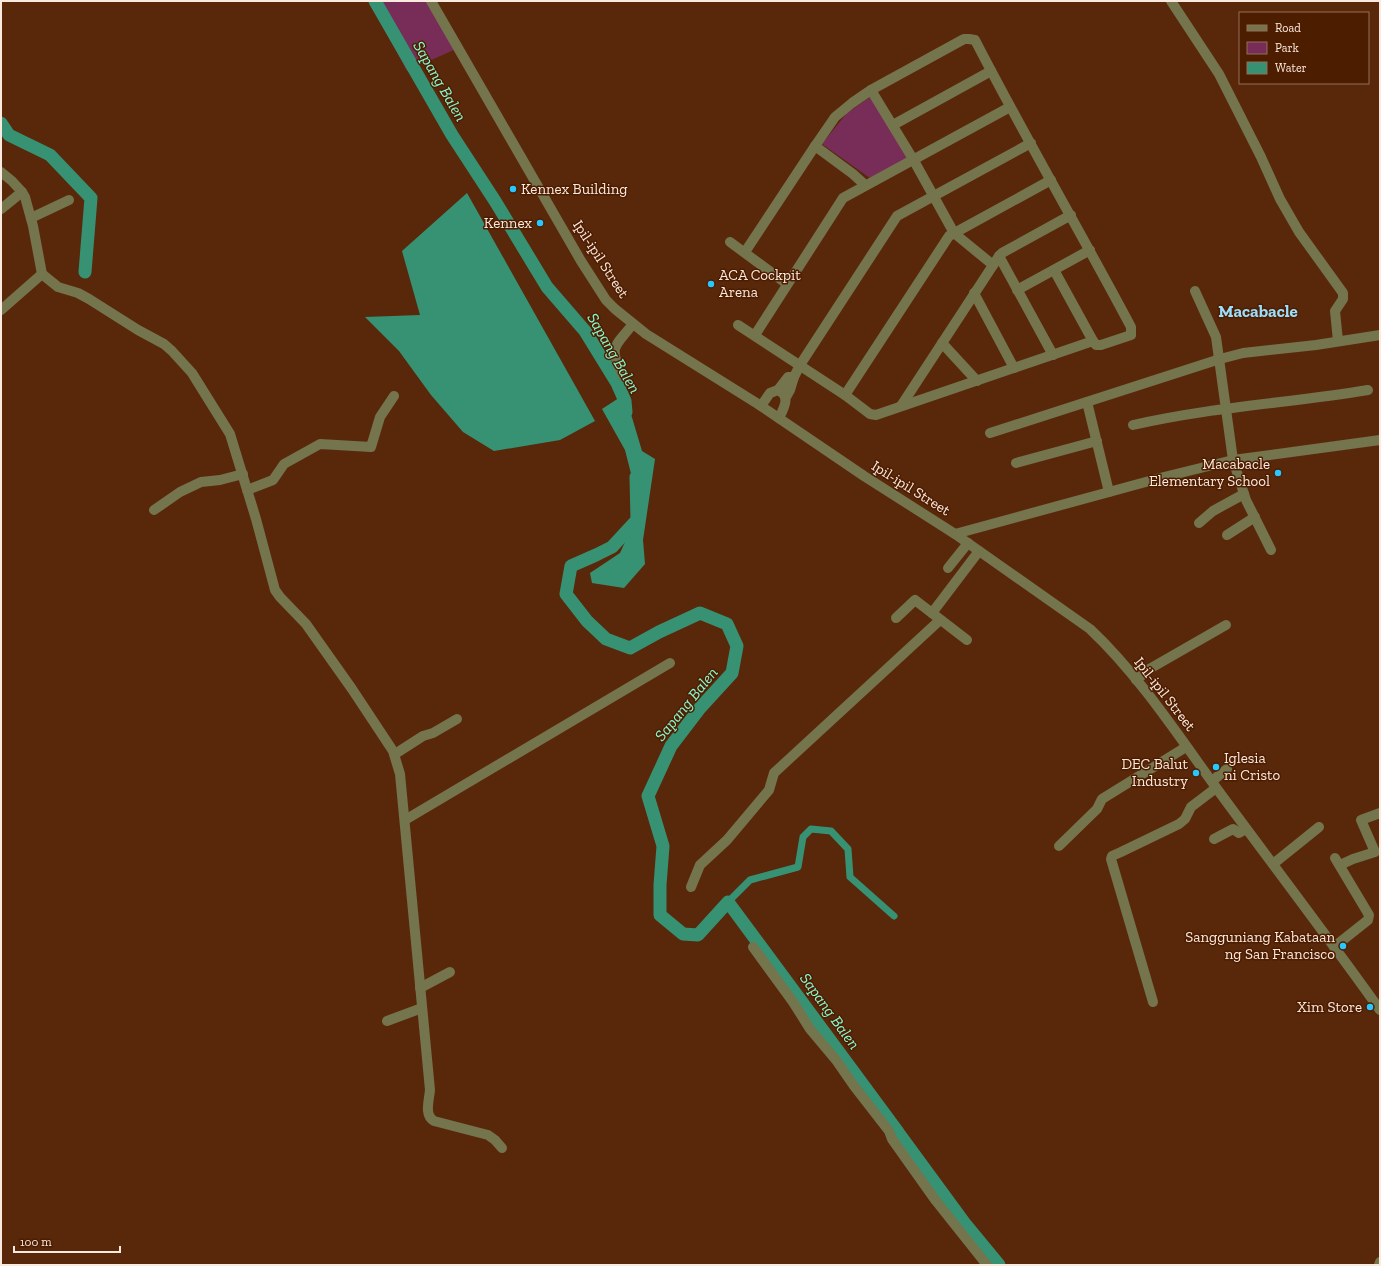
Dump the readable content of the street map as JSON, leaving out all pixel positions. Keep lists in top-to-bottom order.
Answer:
{
  "streets": {
    "street": ["Ipil-ipil Street"]
  },
  "districts": ["Macabacle"],
  "water": ["Sapang Balen"],
  "places": [
    "Kennex Building",
    "Kennex",
    "ACA Cockpit Arena",
    "Macabacle Elementary School",
    "Iglesia ni Cristo",
    "DEC Balut Industry",
    "Sangguniang Kabataan ng San Francisco",
    "Xim Store"
  ],
  "legend": ["Road", "Park", "Water"],
  "scale_bar": "100 m"
}
